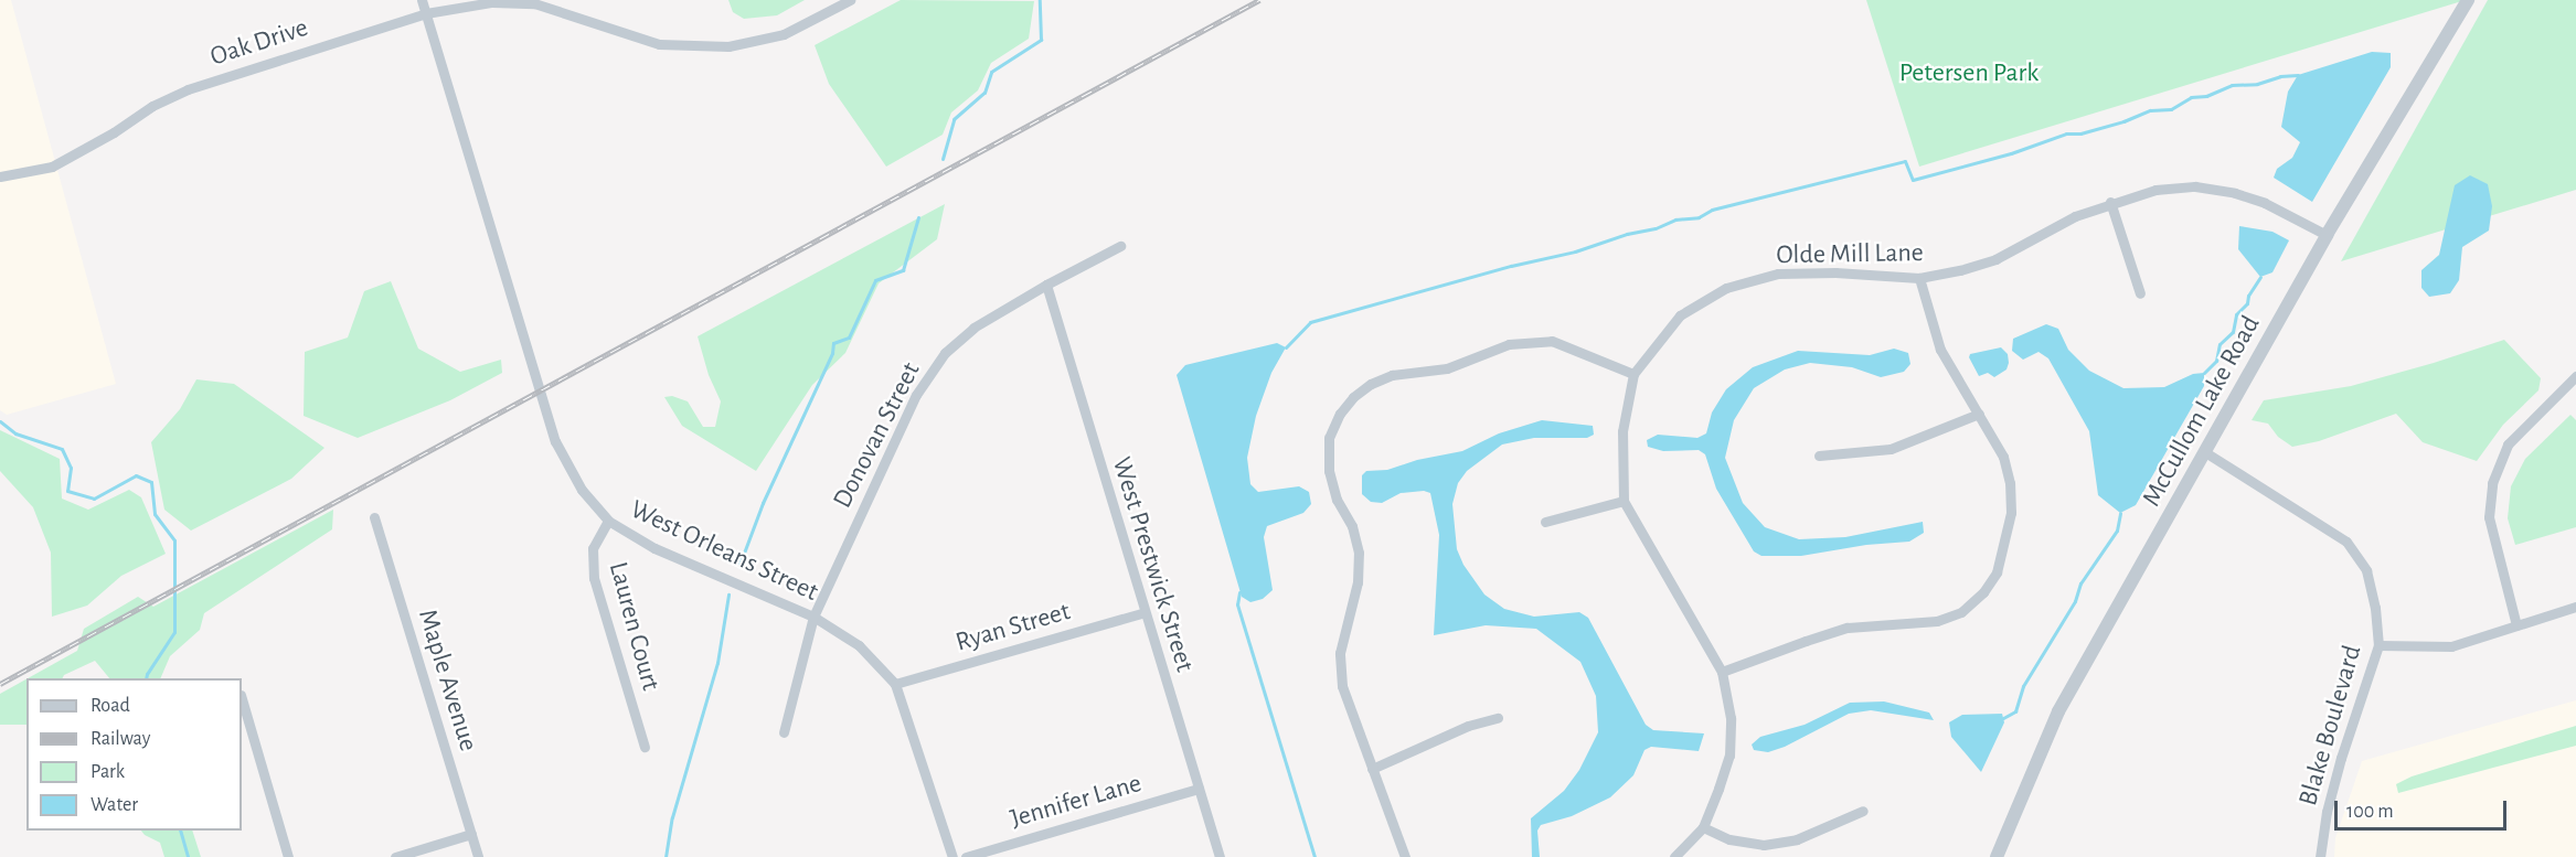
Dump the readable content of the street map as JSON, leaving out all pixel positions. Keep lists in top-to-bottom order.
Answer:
{
  "streets": {
    "street": [
      "Oak Drive",
      "Olde Mill Lane",
      "McCullom Lake Road",
      "Donovan Street",
      "West Orleans Street",
      "West Prestwick Street",
      "Lauren Court",
      "Ryan Street",
      "Maple Avenue",
      "Blake Boulevard",
      "Jennifer Lane"
    ]
  },
  "crossings": [
    ["Oak Drive", "West Orleans Street"],
    ["Olde Mill Lane", "McCullom Lake Road"],
    ["McCullom Lake Road", "Blake Boulevard"],
    ["Donovan Street", "West Orleans Street"],
    ["Donovan Street", "West Prestwick Street"],
    ["West Orleans Street", "Lauren Court"],
    ["West Orleans Street", "Ryan Street"],
    ["West Prestwick Street", "Ryan Street"],
    ["West Prestwick Street", "Jennifer Lane"]
  ],
  "parks": ["Petersen Park"],
  "legend": [
    "Road",
    "Railway",
    "Park",
    "Water"
  ],
  "scale_bar": "100 m"
}
